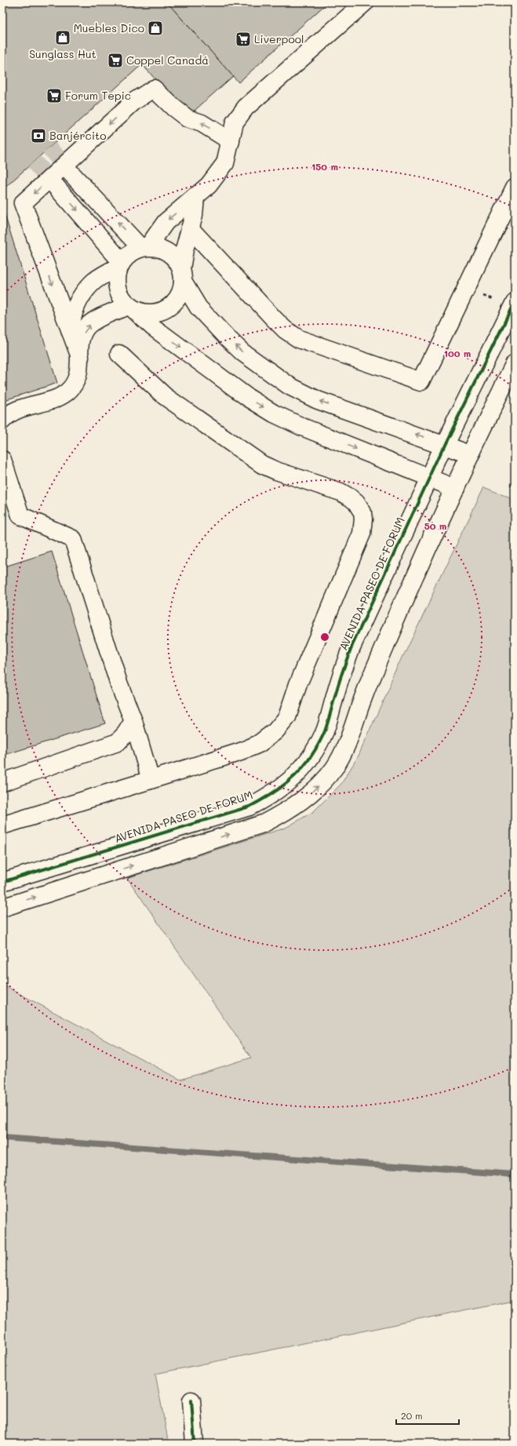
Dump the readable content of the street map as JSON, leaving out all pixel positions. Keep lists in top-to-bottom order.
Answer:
{
  "streets": {
    "street": ["AVENIDA PASEO DE FORUM"]
  },
  "places": {
    "shop": ["Muebles Dico", "Sunglass Hut"],
    "supermarket": ["Liverpool", "Coppel Canadá", "Forum Tepic"],
    "bank": ["Banjército"]
  },
  "scale_bar": "20 m",
  "rings": ["150 m", "100 m", "50 m"]
}
